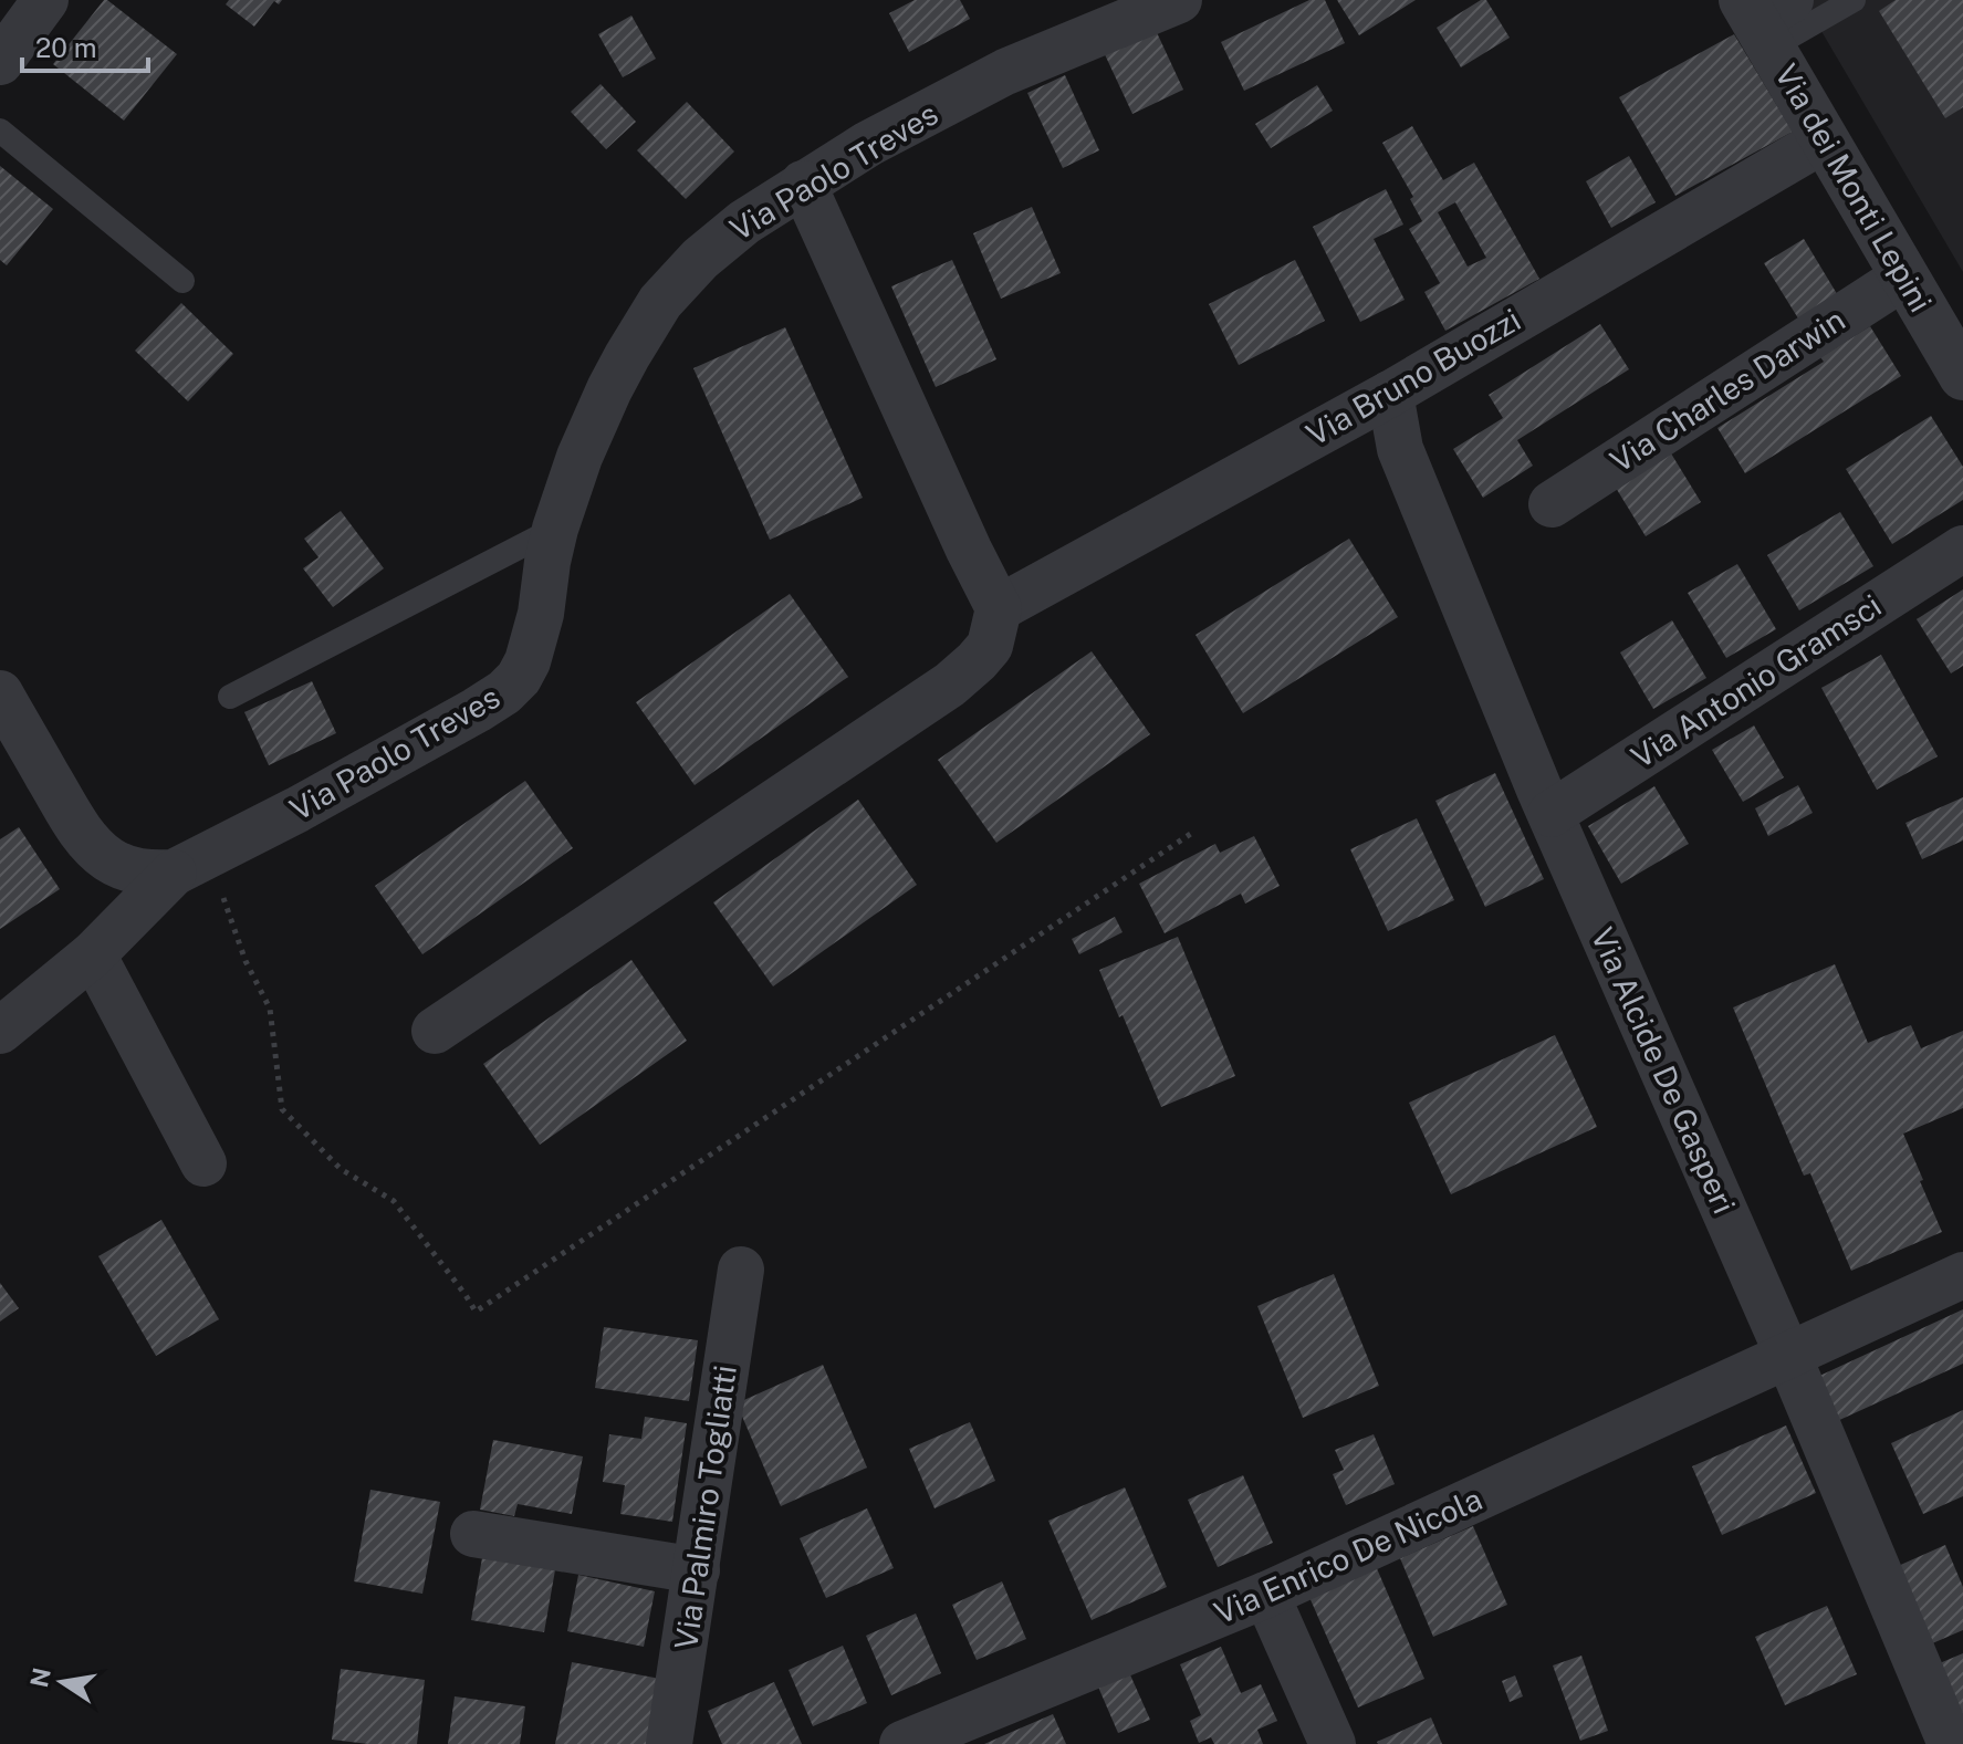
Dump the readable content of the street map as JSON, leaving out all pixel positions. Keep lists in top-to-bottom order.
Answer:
{
  "streets": {
    "street": [
      "Via Paolo Treves",
      "Via dei Monti Lepini",
      "Via Bruno Buozzi",
      "Via Charles Darwin",
      "Via Antonio Gramsci",
      "Via Alcide De Gasperi",
      "Via Palmiro Togliatti",
      "Via Enrico De Nicola"
    ]
  },
  "crossings": [
    ["Via dei Monti Lepini", "Via Bruno Buozzi"],
    ["Via dei Monti Lepini", "Via Charles Darwin"],
    ["Via Bruno Buozzi", "Via Alcide De Gasperi"],
    ["Via Antonio Gramsci", "Via Alcide De Gasperi"],
    ["Via Alcide De Gasperi", "Via Enrico De Nicola"]
  ],
  "scale_bar": "20 m",
  "north": "left"
}
